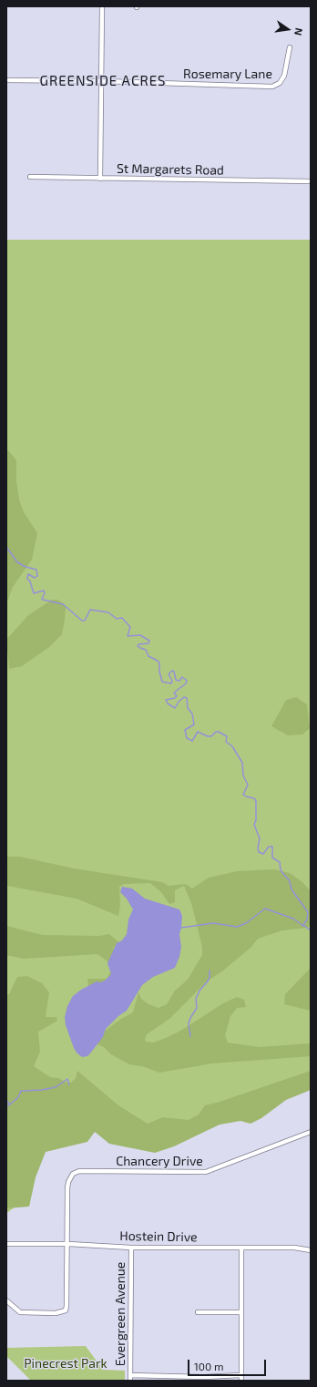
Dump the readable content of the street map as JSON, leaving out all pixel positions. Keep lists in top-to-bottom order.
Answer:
{
  "streets": {
    "street": [
      "Rosemary Lane",
      "St Margarets Road",
      "Chancery Drive",
      "Hostein Drive",
      "Evergreen Avenue"
    ]
  },
  "crossings": [
    ["Chancery Drive", "Hostein Drive"],
    ["Hostein Drive", "Evergreen Avenue"]
  ],
  "districts": ["GREENSIDE ACRES"],
  "parks": ["Pinecrest Park"],
  "scale_bar": "100 m",
  "north": "right"
}
